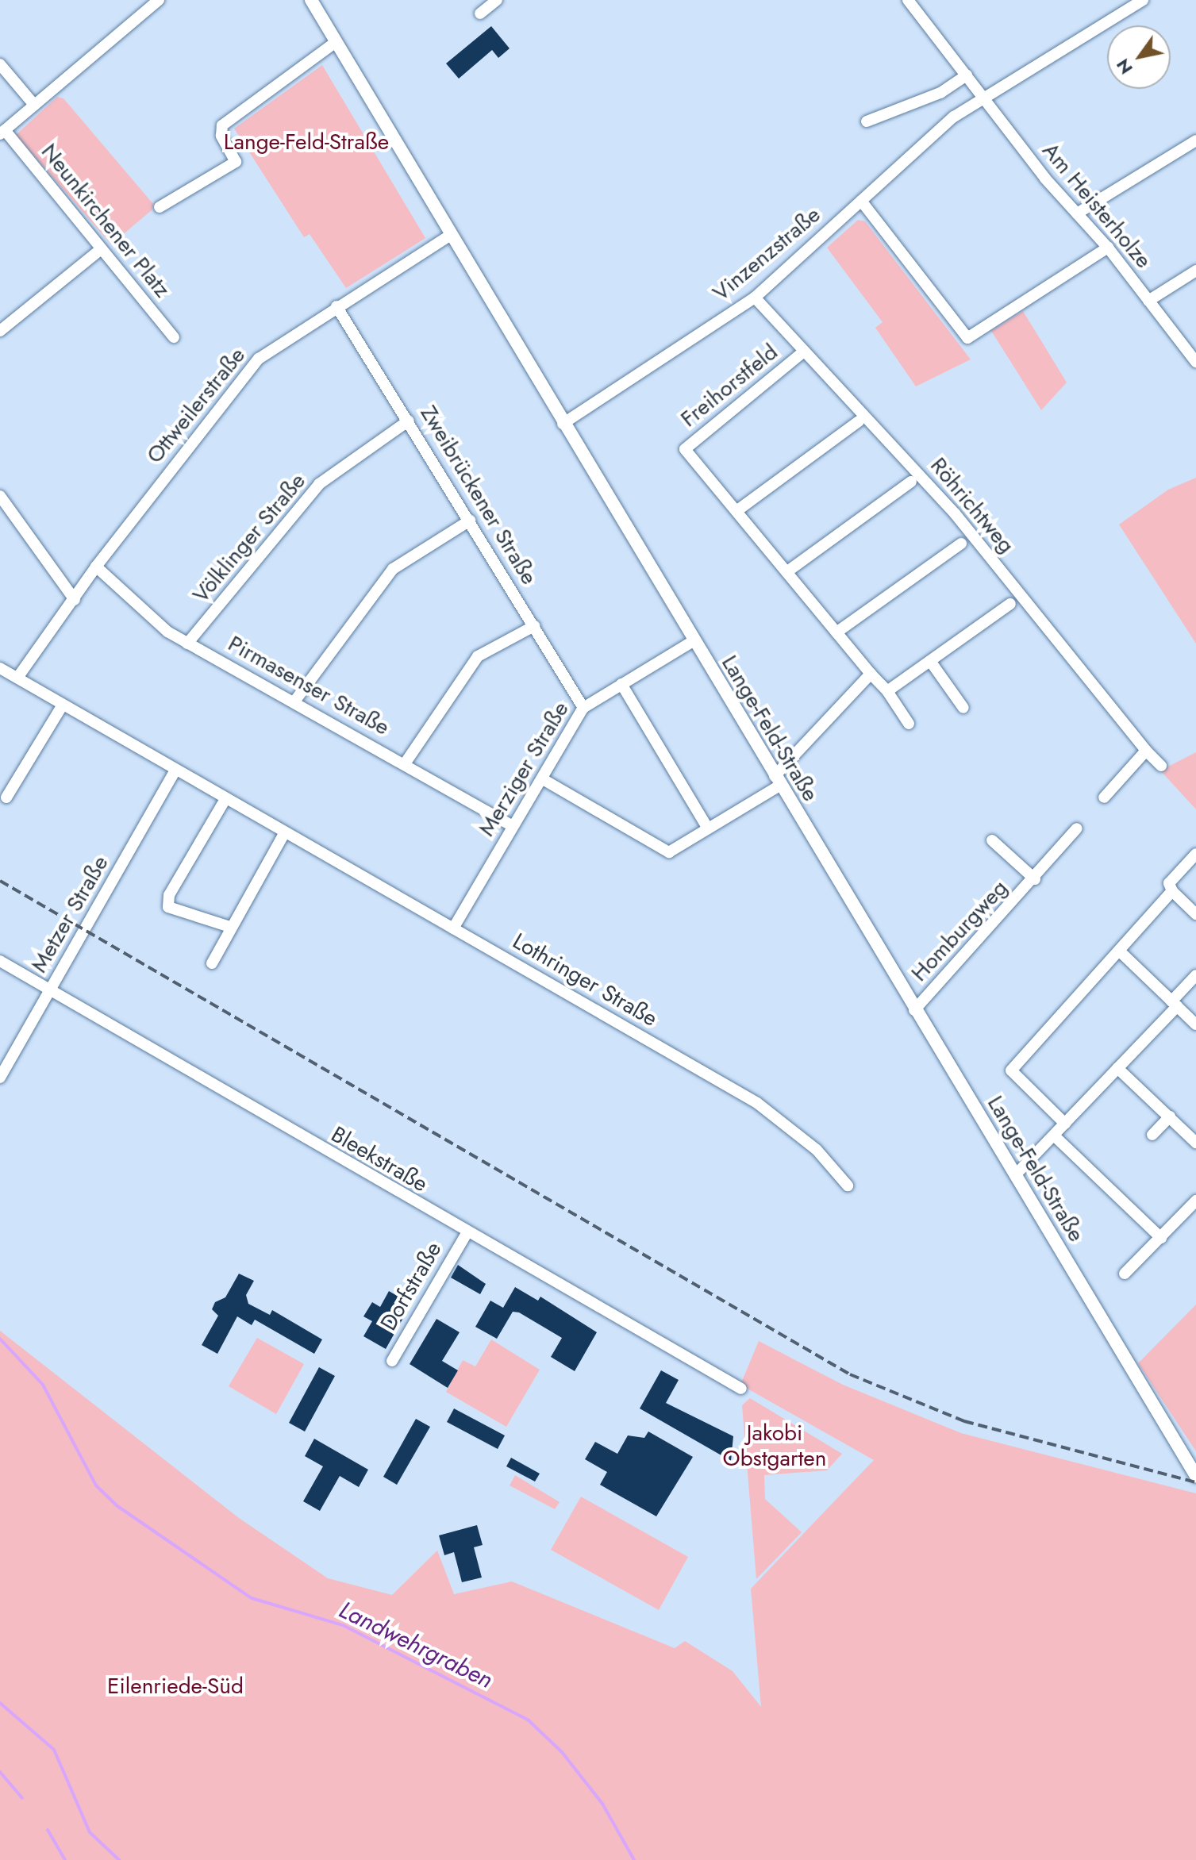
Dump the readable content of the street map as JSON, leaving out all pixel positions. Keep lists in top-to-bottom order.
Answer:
{
  "streets": {
    "street": [
      "Am Heisterholze",
      "Neunkirchener Platz",
      "Vinzenzstraße",
      "Freihorstfeld",
      "Ottweilerstraße",
      "Zweibrückener Straße",
      "Röhrichtweg",
      "Völklinger Straße",
      "Pirmasenser Straße",
      "Lange-Feld-Straße",
      "Merziger Straße",
      "Metzer Straße",
      "Homburgweg",
      "Lothringer Straße",
      "Bleekstraße",
      "Dorfstraße"
    ]
  },
  "crossings": [
    ["Am Heisterholze", "Vinzenzstraße"],
    ["Vinzenzstraße", "Röhrichtweg"],
    ["Vinzenzstraße", "Lange-Feld-Straße"],
    ["Freihorstfeld", "Röhrichtweg"],
    ["Ottweilerstraße", "Zweibrückener Straße"],
    ["Ottweilerstraße", "Pirmasenser Straße"],
    ["Ottweilerstraße", "Lange-Feld-Straße"],
    ["Ottweilerstraße", "Lothringer Straße"],
    ["Zweibrückener Straße", "Völklinger Straße"],
    ["Zweibrückener Straße", "Merziger Straße"],
    ["Völklinger Straße", "Pirmasenser Straße"],
    ["Pirmasenser Straße", "Merziger Straße"],
    ["Lange-Feld-Straße", "Merziger Straße"],
    ["Lange-Feld-Straße", "Homburgweg"],
    ["Merziger Straße", "Lothringer Straße"],
    ["Metzer Straße", "Lothringer Straße"],
    ["Metzer Straße", "Bleekstraße"],
    ["Bleekstraße", "Dorfstraße"]
  ],
  "water": ["Landwehrgraben"],
  "parks": ["Lange-Feld-Straße", "Jakobi Obstgarten", "Eilenriede-Süd"],
  "north": "bottom left"
}
